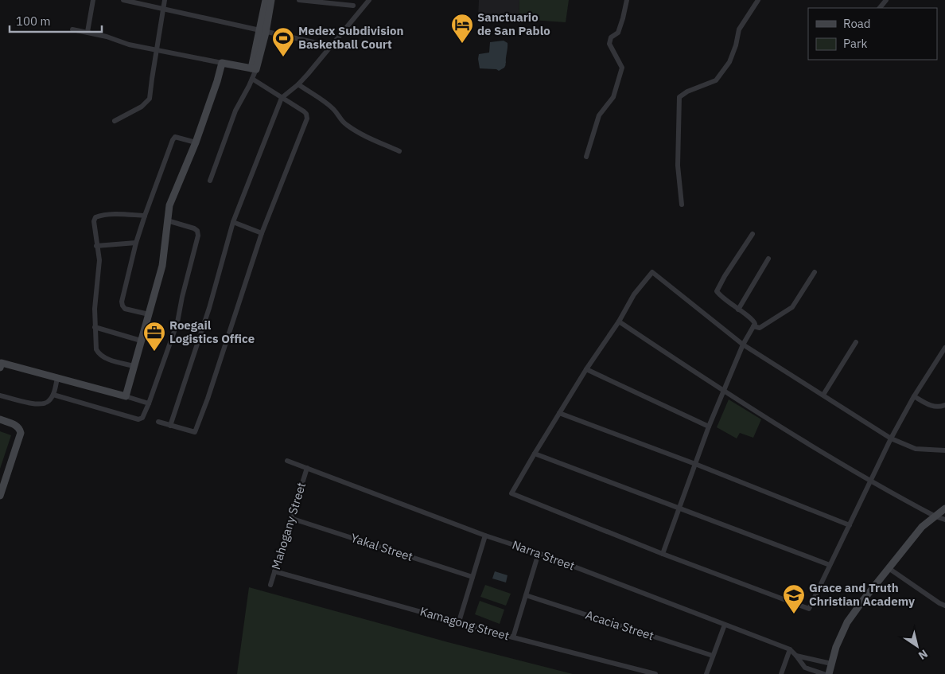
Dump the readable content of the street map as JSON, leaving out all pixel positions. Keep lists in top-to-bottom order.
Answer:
{
  "streets": {
    "street": [
      "Mahogany Street",
      "Yakal Street",
      "Narra Street",
      "Kamagong Street",
      "Acacia Street"
    ]
  },
  "crossings": [
    ["Mahogany Street", "Yakal Street"],
    ["Mahogany Street", "Narra Street"],
    ["Mahogany Street", "Kamagong Street"]
  ],
  "places": {
    "hotel": ["Sanctuario de San Pablo"],
    "sports": ["Medex Subdivision Basketball Court"],
    "office": ["Roegail Logistics Office"],
    "school or university": ["Grace and Truth Christian Academy"]
  },
  "legend": ["Road", "Park"],
  "scale_bar": "100 m",
  "north": "bottom right"
}
